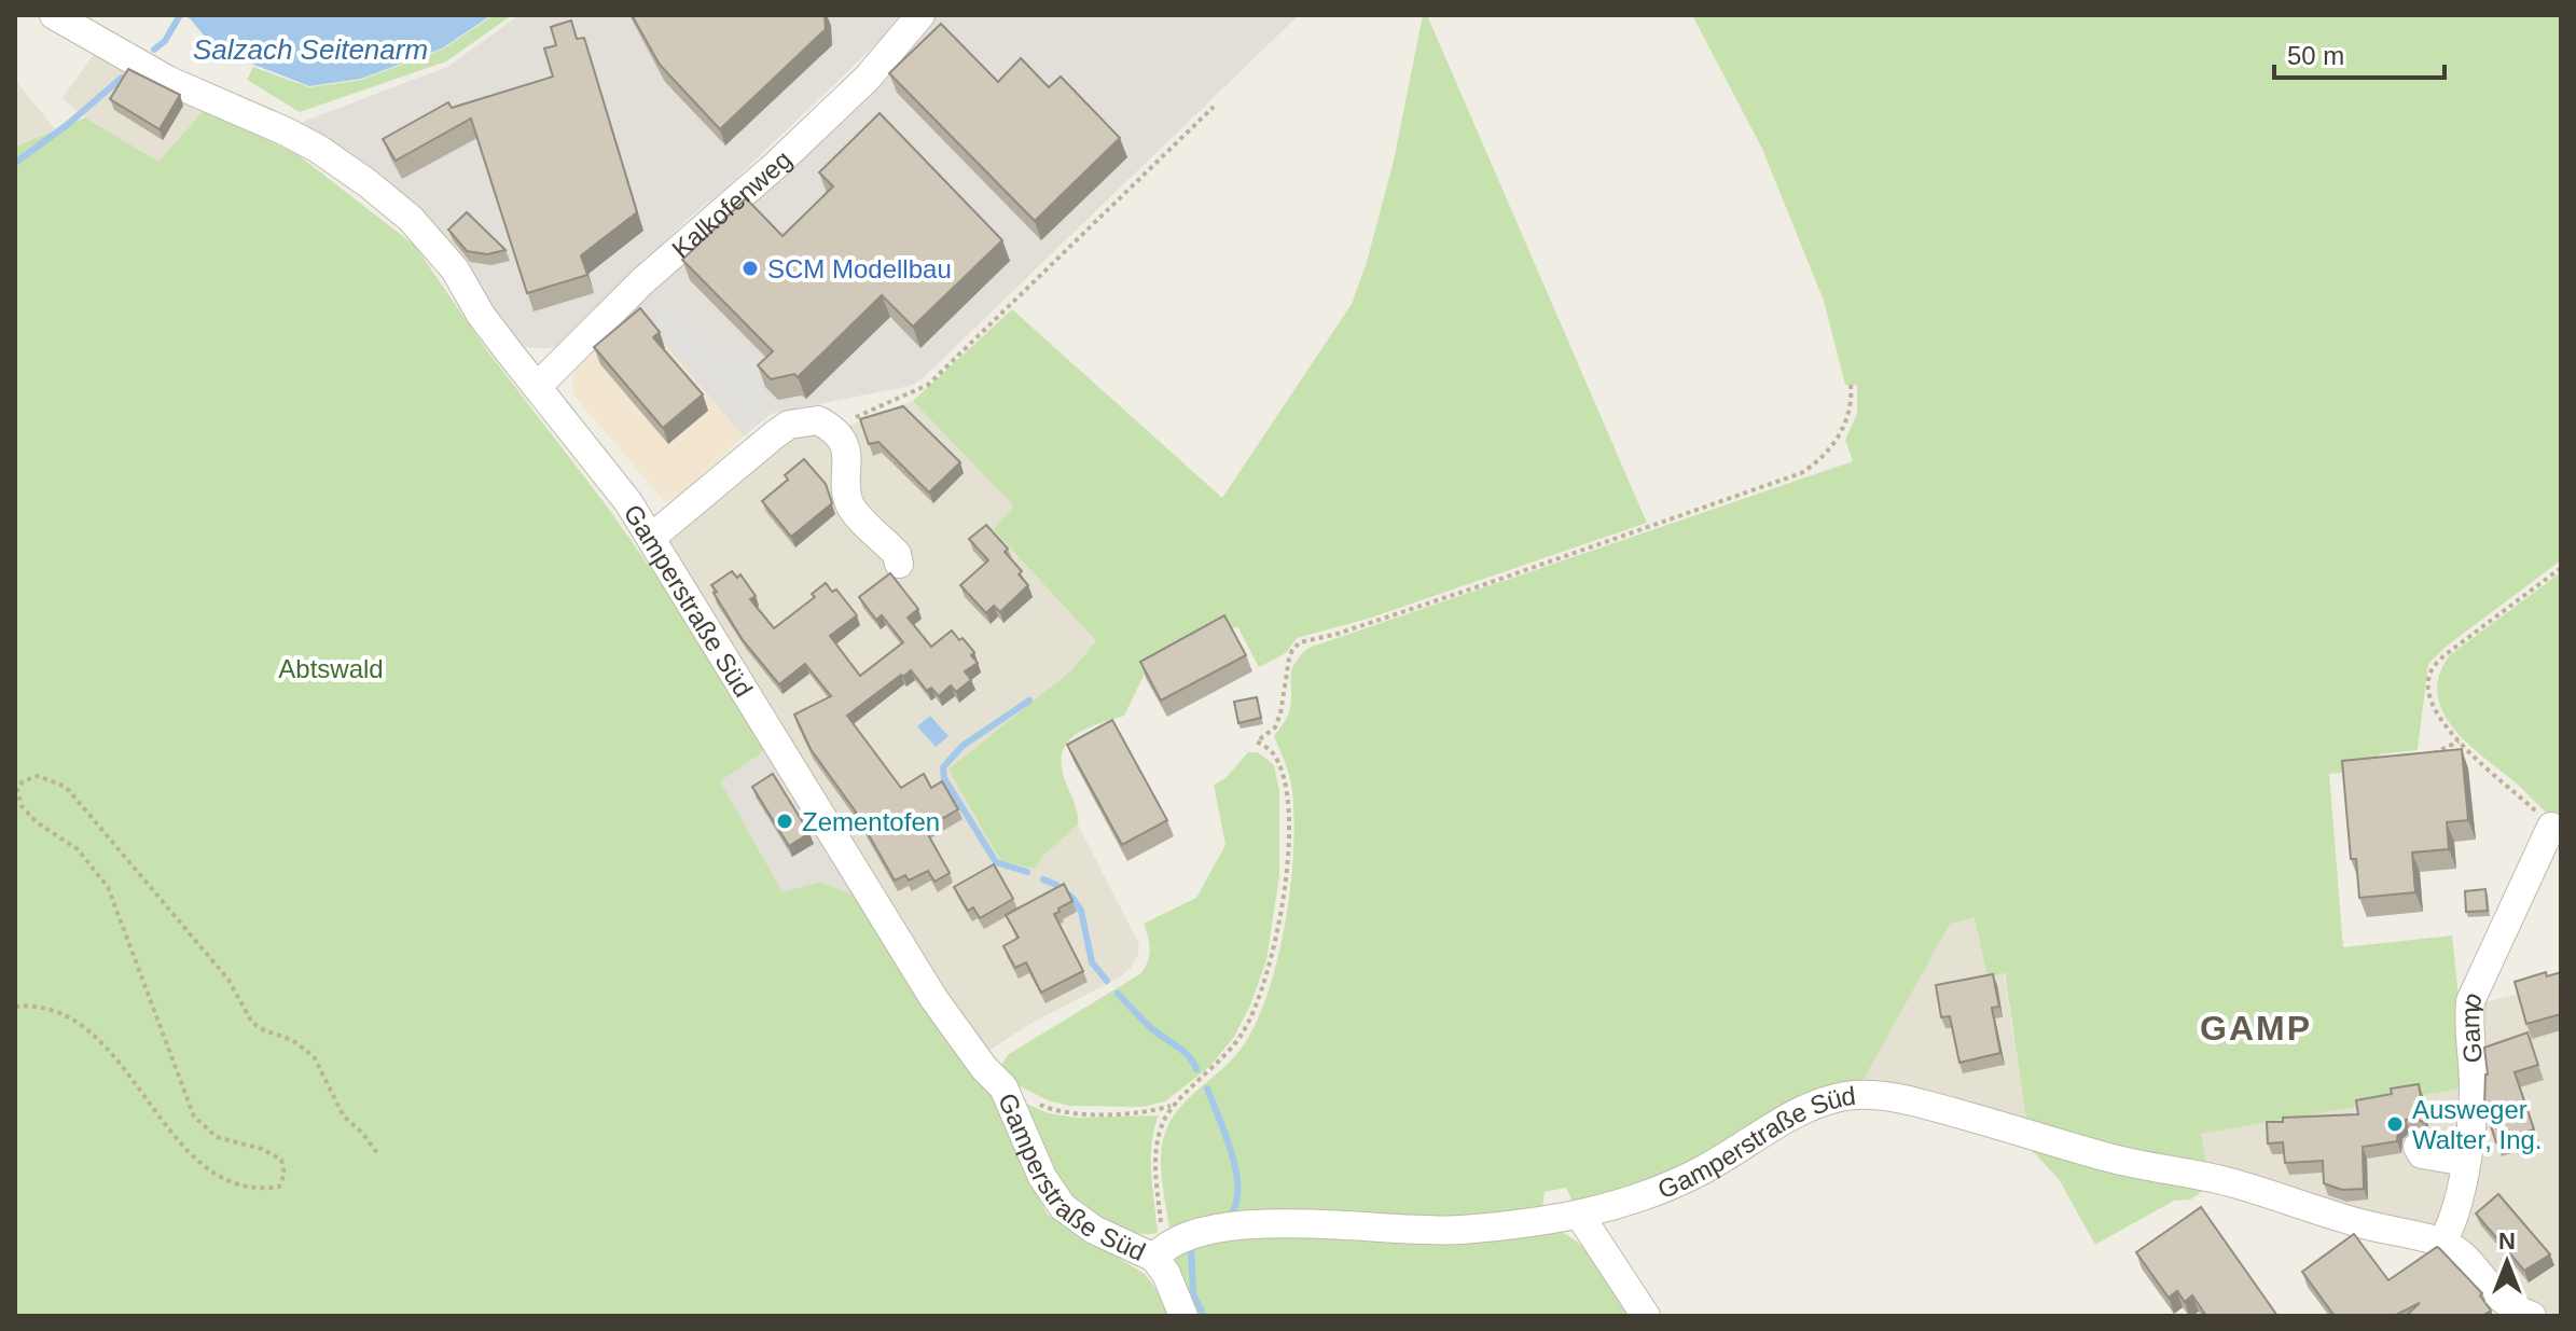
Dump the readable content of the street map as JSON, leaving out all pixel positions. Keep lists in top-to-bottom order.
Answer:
{
  "streets": {
    "street": ["Kalkofenweg", "Gamperstraße Süd", "Gamp"]
  },
  "crossings": [
    ["Kalkofenweg", "Gamperstraße Süd"],
    ["Gamperstraße Süd", "Gamp"]
  ],
  "districts": ["GAMP"],
  "water": ["Salzach Seitenarm"],
  "parks": ["Abtswald"],
  "places": ["SCM Modellbau", "Zementofen", "Ausweger Walter, Ing."],
  "scale_bar": "50 m",
  "north": "top"
}
